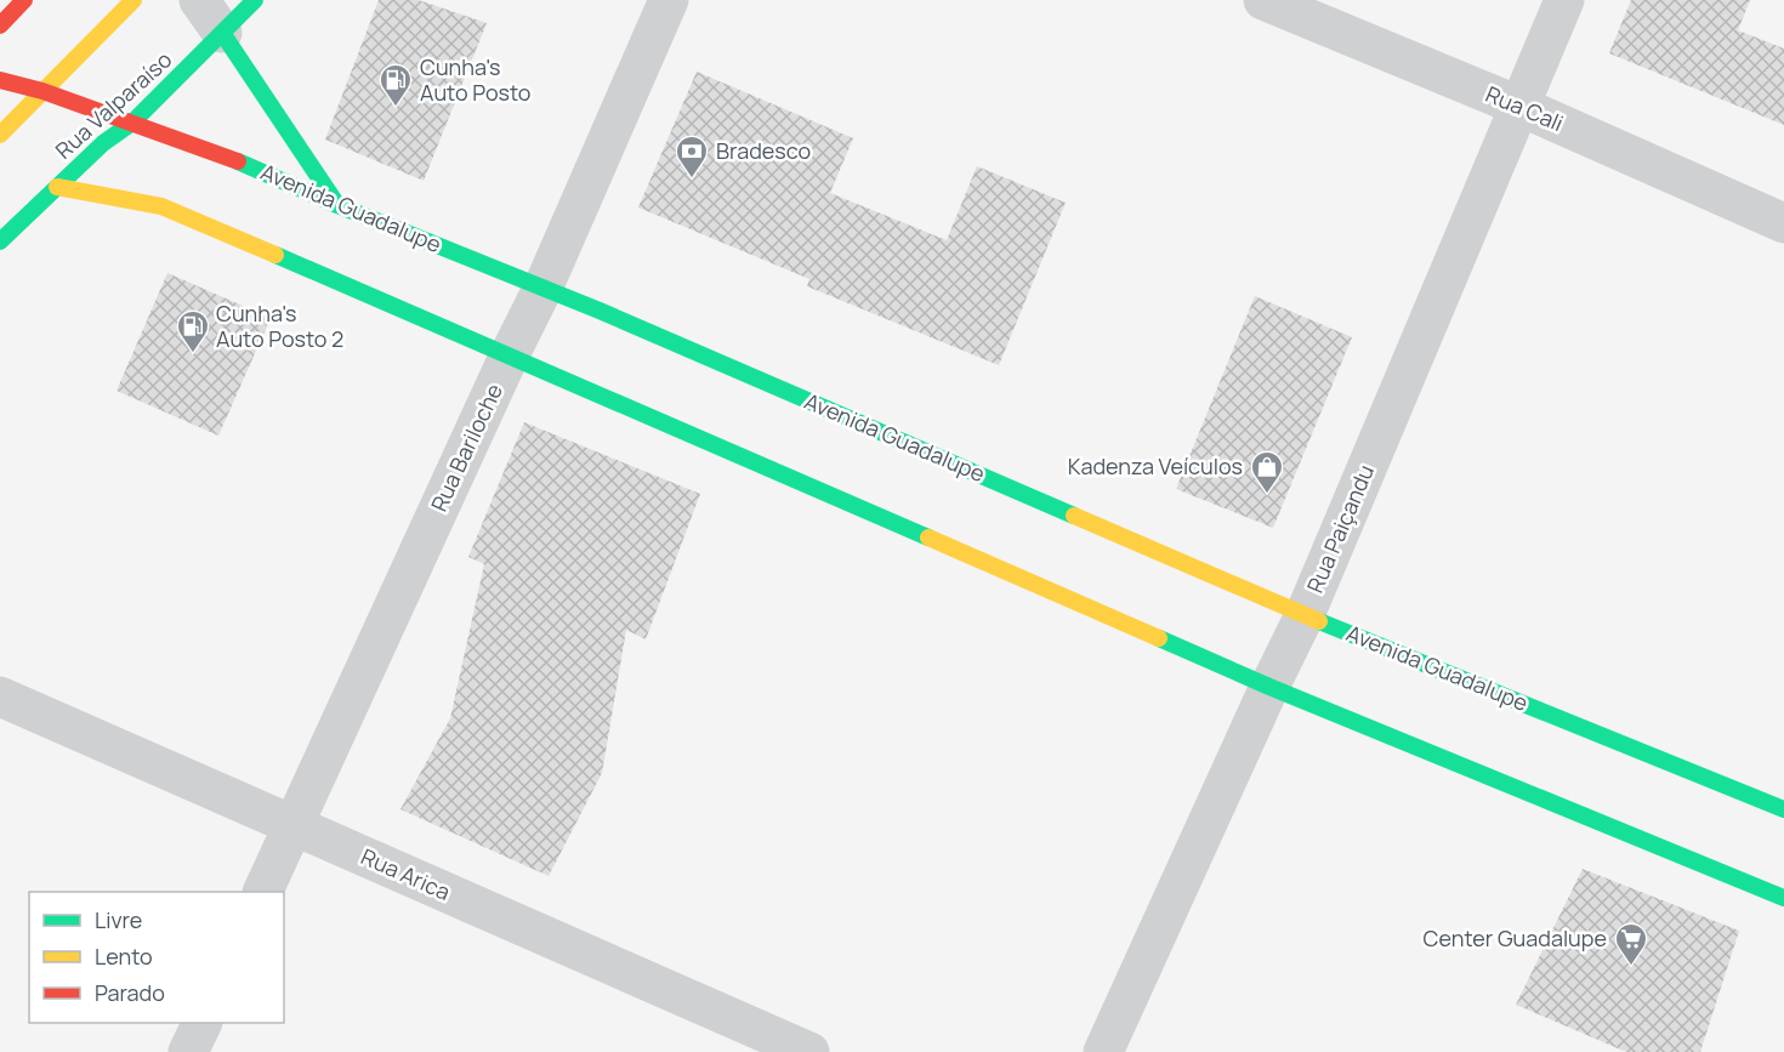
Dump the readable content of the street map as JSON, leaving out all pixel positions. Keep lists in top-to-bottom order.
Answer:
{
  "streets": {
    "street": [
      "Rua Valparaíso",
      "Rua Cali",
      "Avenida Guadalupe",
      "Rua Bariloche",
      "Rua Paiçandu",
      "Rua Arica"
    ]
  },
  "crossings": [
    ["Rua Valparaíso", "Avenida Guadalupe"],
    ["Rua Cali", "Rua Paiçandu"],
    ["Avenida Guadalupe", "Rua Bariloche"],
    ["Avenida Guadalupe", "Rua Paiçandu"],
    ["Rua Bariloche", "Rua Arica"]
  ],
  "places": {
    "fuel station": ["Cunha's Auto Posto", "Cunha's Auto Posto 2"],
    "bank": ["Bradesco"],
    "shop": ["Kadenza Veículos"],
    "supermarket": ["Center Guadalupe"]
  },
  "legend": ["Livre", "Lento", "Parado"]
}
